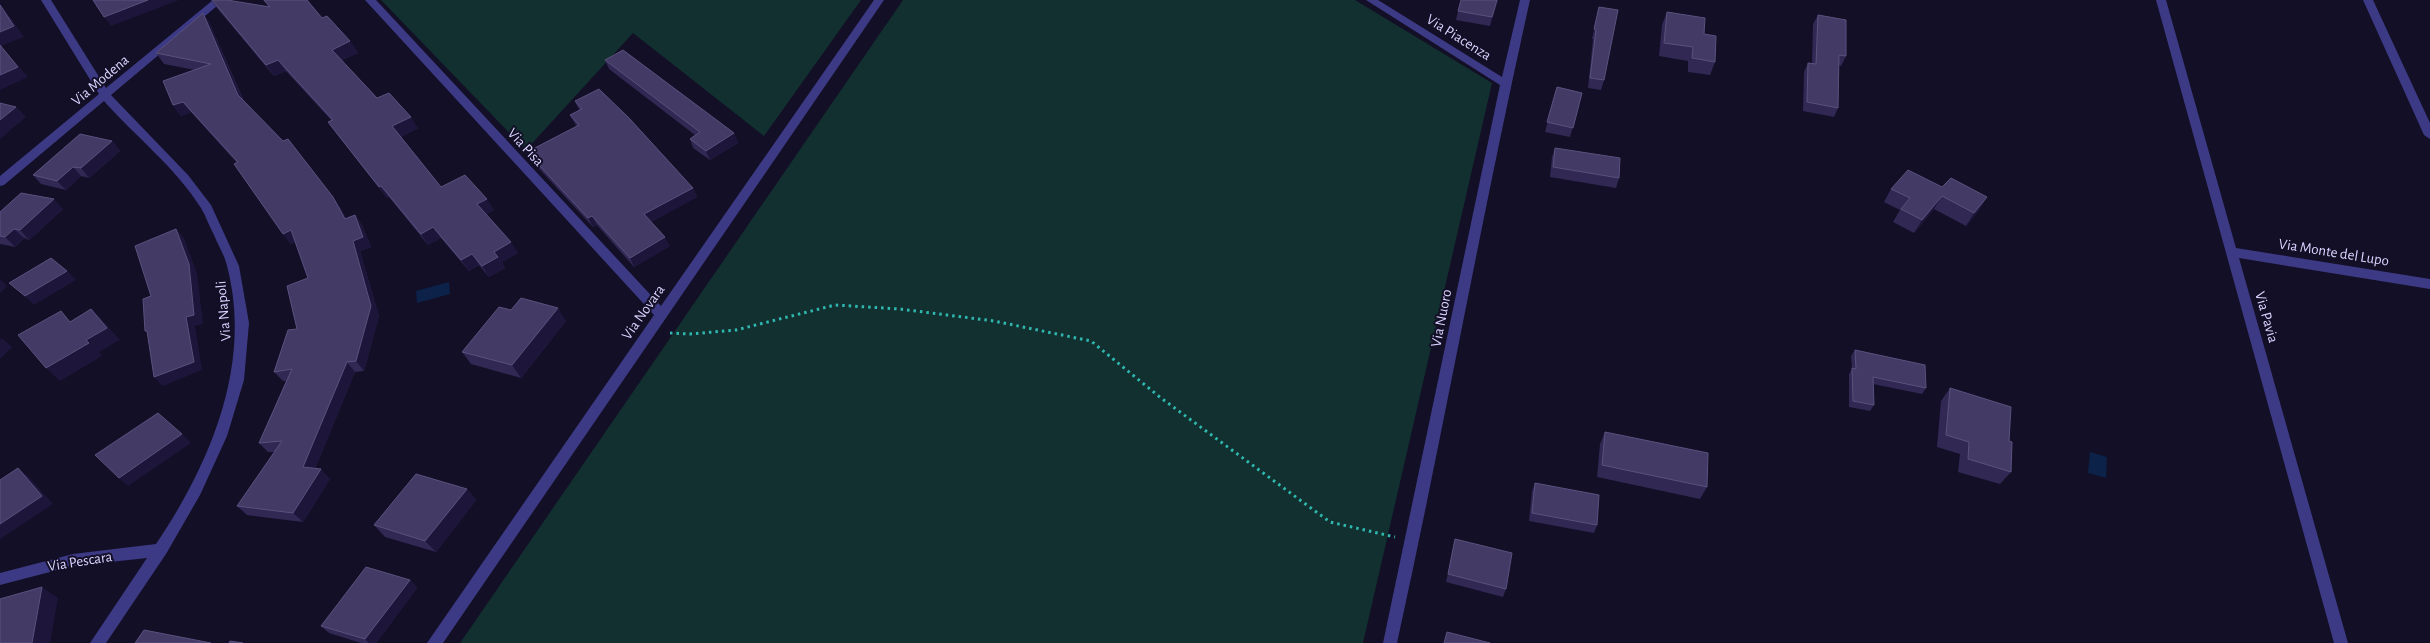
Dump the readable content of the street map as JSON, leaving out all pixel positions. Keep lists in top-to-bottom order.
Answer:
{
  "streets": {
    "street": [
      "Via Piacenza",
      "Via Modena",
      "Via Pisa",
      "Via Monte del Lupo",
      "Via Napoli",
      "Via Novara",
      "Via Pavia",
      "Via Nuoro",
      "Via Pescara"
    ]
  },
  "crossings": [
    ["Via Piacenza", "Via Nuoro"],
    ["Via Modena", "Via Napoli"],
    ["Via Pisa", "Via Novara"],
    ["Via Monte del Lupo", "Via Pavia"],
    ["Via Napoli", "Via Pescara"]
  ]
}
